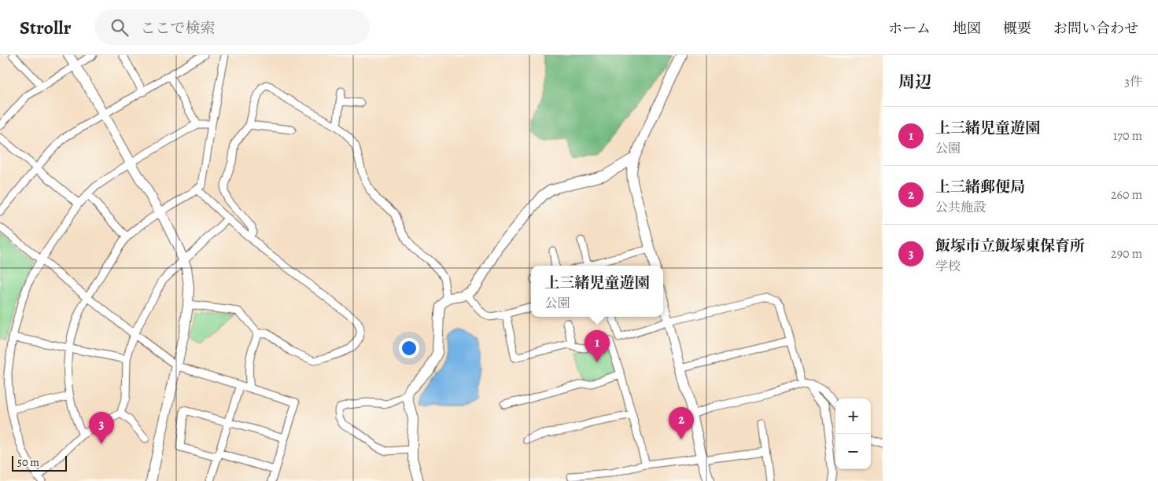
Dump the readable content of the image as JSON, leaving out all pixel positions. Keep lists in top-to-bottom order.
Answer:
{
  "scale_bar": "50 m",
  "page": {
    "header": "Strollr",
    "search": "ここで検索",
    "nav": [
      "ホーム",
      "地図",
      "概要",
      "お問い合わせ"
    ],
    "heading": ["周辺", "3件"],
    "list": [
      {
        "mark": "1",
        "name": "上三緒児童遊園",
        "note": "公園",
        "value": "170 m"
      },
      {
        "mark": "2",
        "name": "上三緒郵便局",
        "note": "公共施設",
        "value": "260 m"
      },
      {
        "mark": "3",
        "name": "飯塚市立飯塚東保育所",
        "note": "学校",
        "value": "290 m"
      }
    ],
    "popup": ["上三緒児童遊園", "公園"],
    "pins": ["1", "2", "3"],
    "map_buttons": ["+", "−"],
    "scale": "50 m"
  }
}
